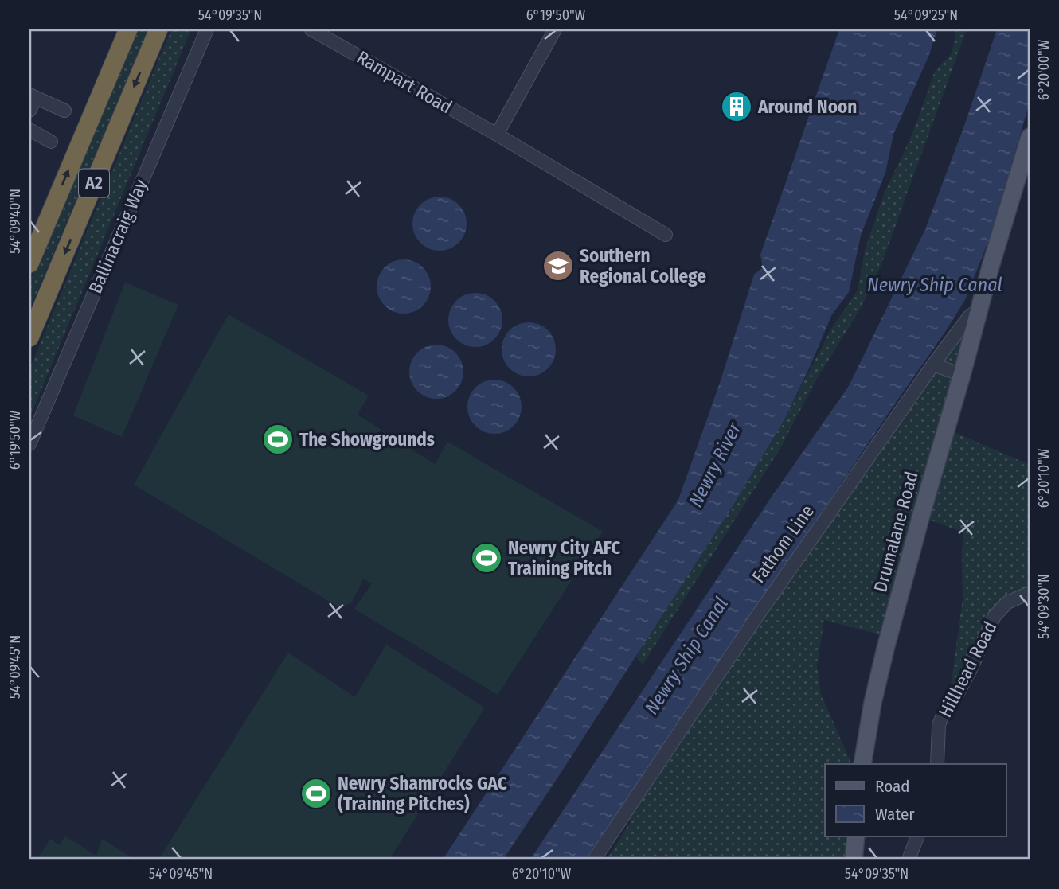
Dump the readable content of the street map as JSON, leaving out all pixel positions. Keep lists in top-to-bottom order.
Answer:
{
  "streets": {
    "highway": ["A2"],
    "main road": ["Drumalane Road", "Fathom Line"],
    "street": ["Rampart Road", "Ballinacraig Way", "Hillhead Road"]
  },
  "crossings": [
    ["Drumalane Road", "Fathom Line"]
  ],
  "water": ["Newry Ship Canal", "Newry River"],
  "places": {
    "building": ["Around Noon"],
    "school or university": ["Southern Regional College"],
    "sports": ["The Showgrounds", "Newry City AFC Training Pitch", "Newry Shamrocks GAC (Training Pitches)"]
  },
  "legend": ["Road", "Water"],
  "coordinates": [
    "54°09'35\"N",
    "6°19'50\"W",
    "54°09'25\"N",
    "6°20'00\"W",
    "54°09'40\"N",
    "6°20'10\"W",
    "54°09'30\"N",
    "54°09'45\"N"
  ]
}
